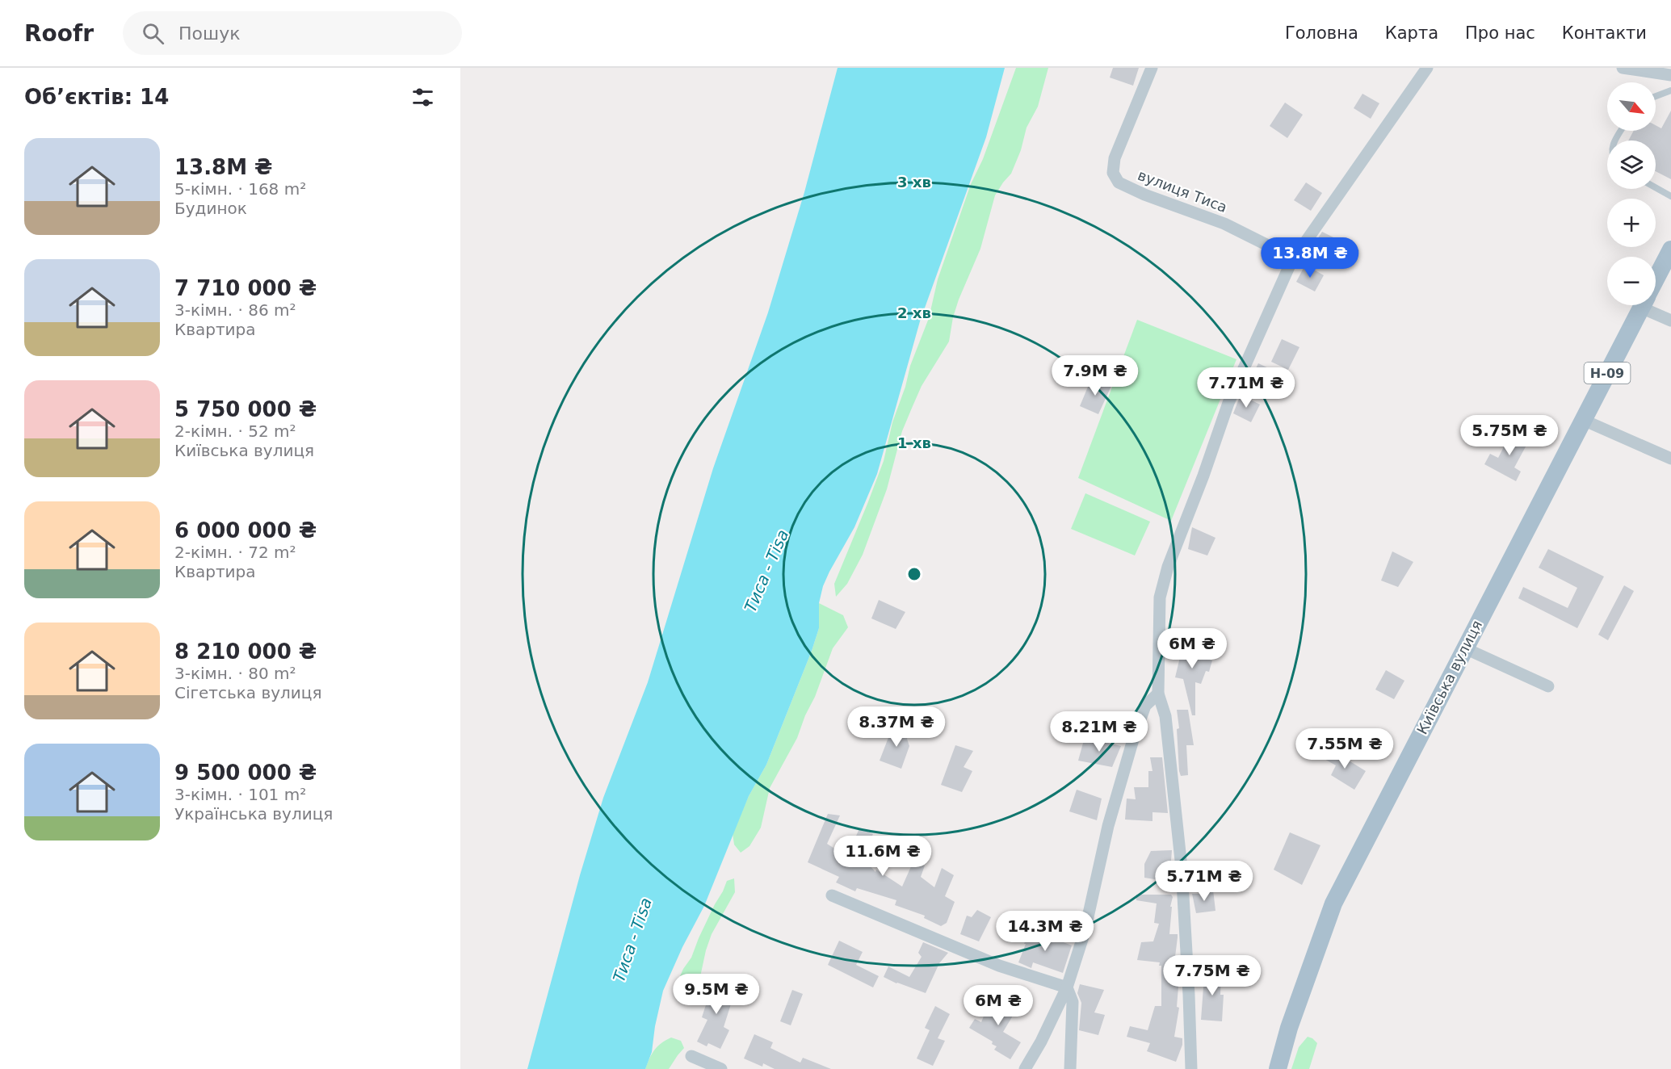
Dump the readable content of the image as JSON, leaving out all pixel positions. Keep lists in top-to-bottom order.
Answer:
{
  "streets": {
    "main road": ["Н-09", "Київська вулиця"],
    "street": ["вулиця Тиса"]
  },
  "water": ["Тиса - Tisa"],
  "north": "bottom right",
  "page": {
    "header": "Roofr",
    "search": "Пошук",
    "nav": [
      "Головна",
      "Карта",
      "Про нас",
      "Контакти"
    ],
    "heading": "Об’єктів: 14",
    "map_buttons": ["+", "−"],
    "list": [
      {
        "name": "13.8M ₴",
        "note": "5-кімн. · 168 m² · Будинок"
      },
      {
        "name": "7 710 000 ₴",
        "note": "3-кімн. · 86 m² · Квартира"
      },
      {
        "name": "5 750 000 ₴",
        "note": "2-кімн. · 52 m² · Київська вулиця"
      },
      {
        "name": "6 000 000 ₴",
        "note": "2-кімн. · 72 m² · Квартира"
      },
      {
        "name": "8 210 000 ₴",
        "note": "3-кімн. · 80 m² · Сігетська вулиця"
      },
      {
        "name": "9 500 000 ₴",
        "note": "3-кімн. · 101 m² · Українська вулиця"
      }
    ],
    "price": [
      "13.8M ₴",
      "7.9M ₴",
      "7.71M ₴",
      "5.75M ₴",
      "6M ₴",
      "8.37M ₴",
      "8.21M ₴",
      "7.55M ₴",
      "11.6M ₴",
      "5.71M ₴",
      "14.3M ₴",
      "7.75M ₴",
      "9.5M ₴",
      "6M ₴"
    ]
  },
  "rings": ["3 хв", "2 хв", "1 хв"]
}
